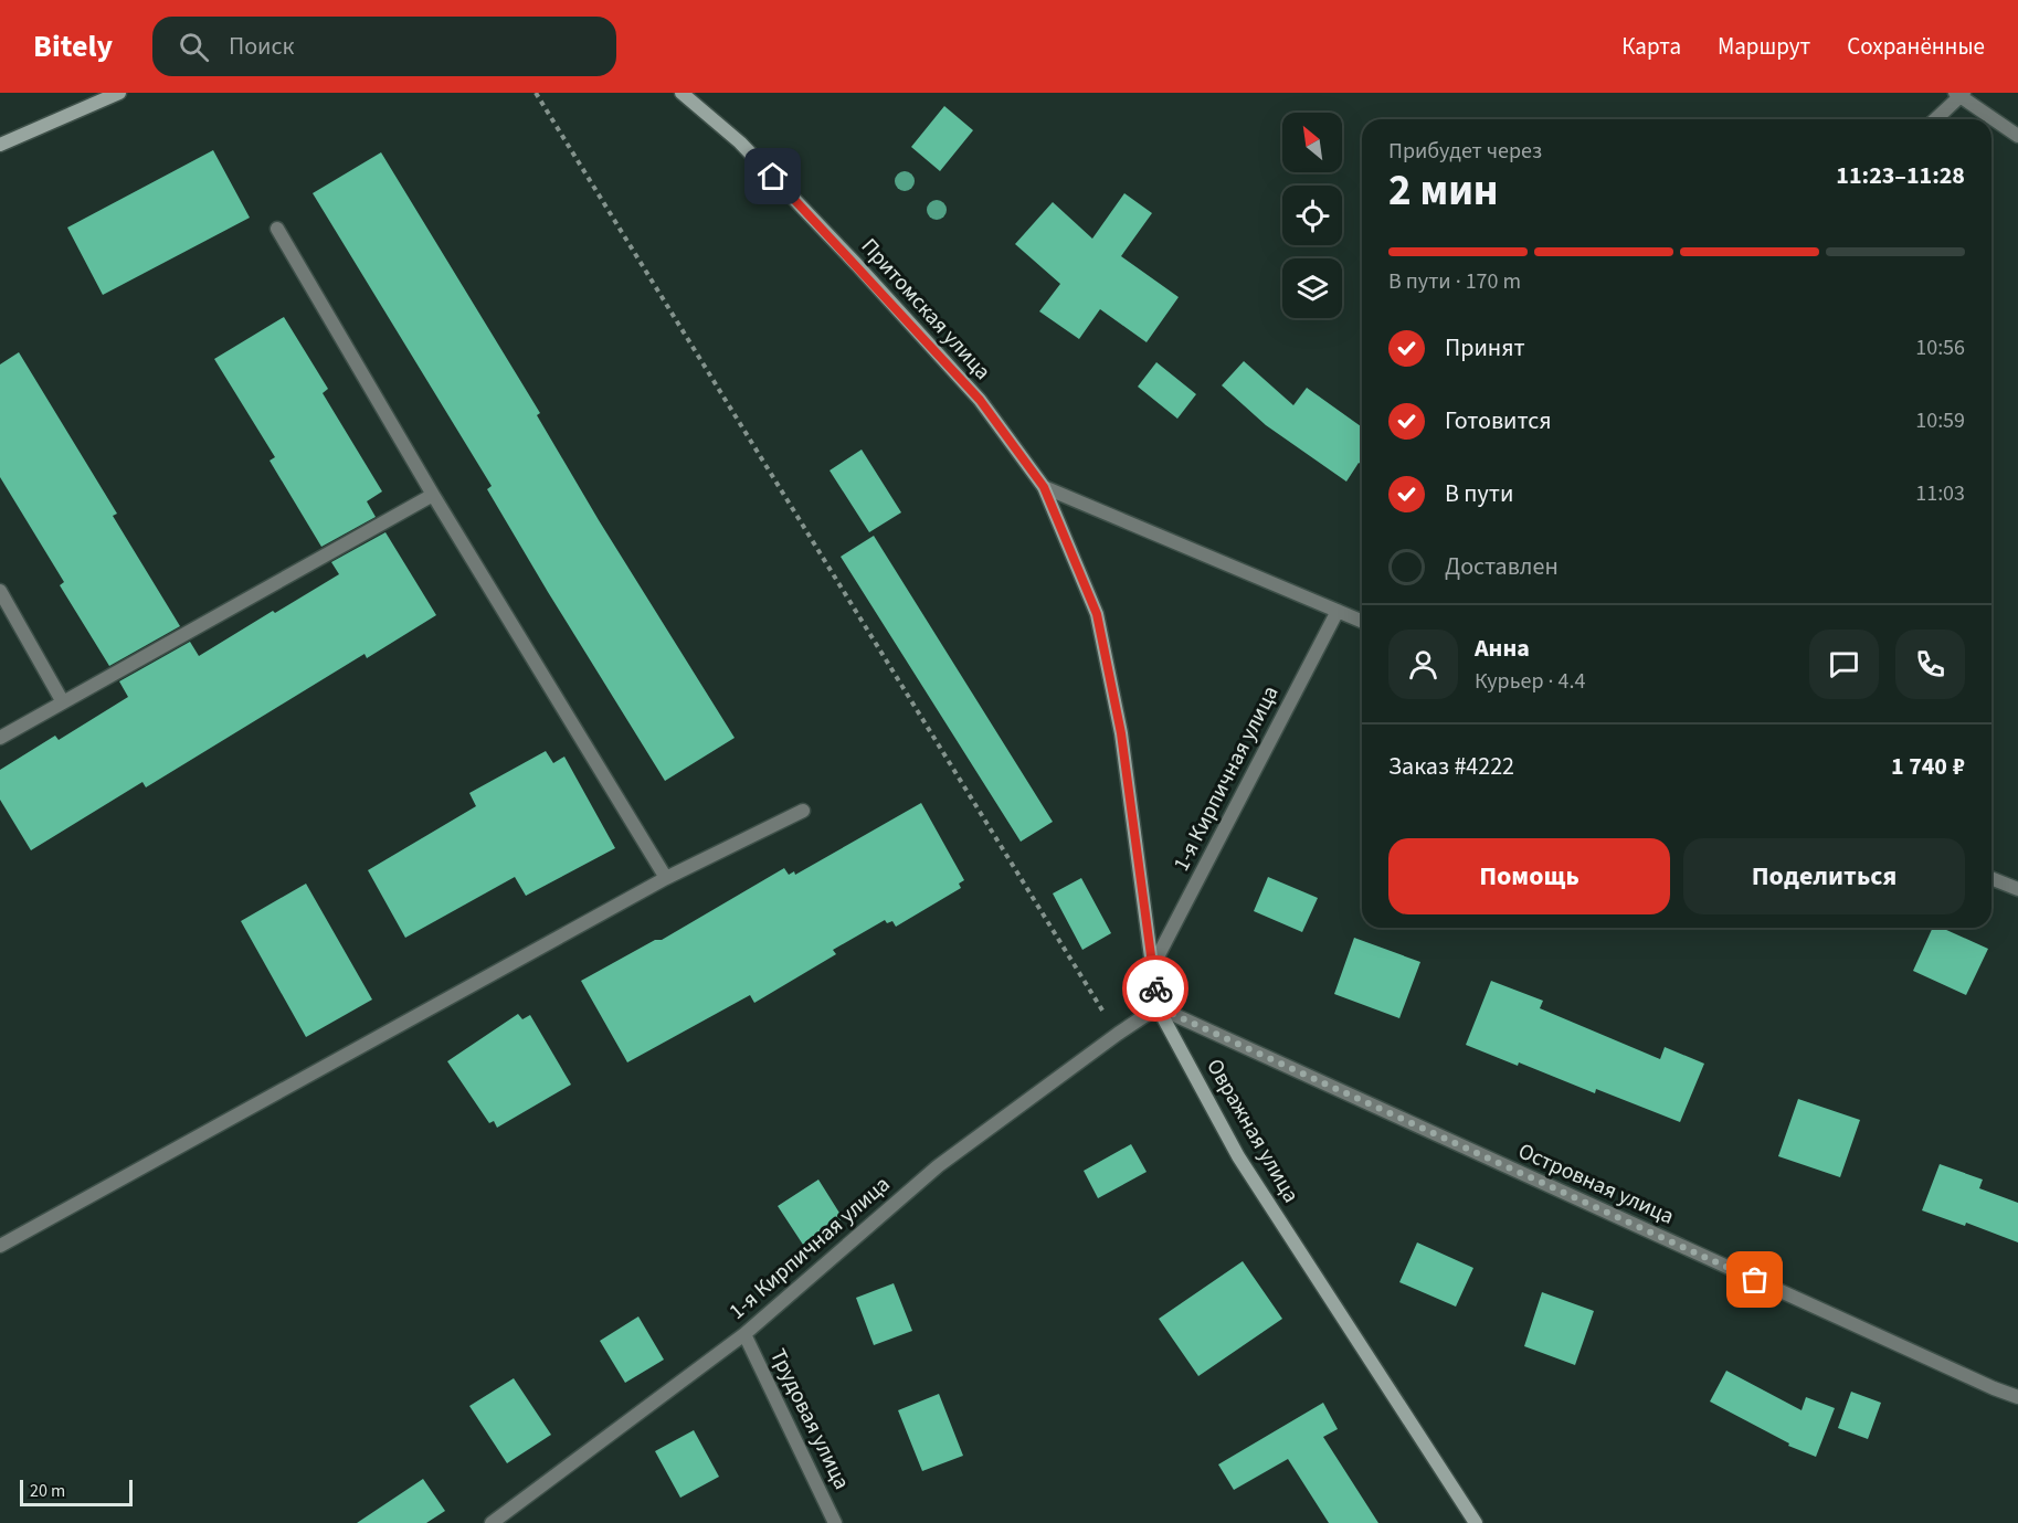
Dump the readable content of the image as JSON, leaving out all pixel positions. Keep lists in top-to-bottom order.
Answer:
{
  "streets": {
    "street": [
      "Притомская улица",
      "1-я Кирпичная улица",
      "Овражная улица",
      "Островная улица",
      "Трудовая улица"
    ]
  },
  "crossings": [
    ["Притомская улица", "Овражная улица"],
    ["1-я Кирпичная улица", "Овражная улица"],
    ["1-я Кирпичная улица", "Островная улица"],
    ["1-я Кирпичная улица", "Трудовая улица"],
    ["Овражная улица", "Островная улица"]
  ],
  "scale_bar": "20 m",
  "north": "top left",
  "page": {
    "header": "Bitely",
    "search": "Поиск",
    "nav": ["Карта", "Маршрут", "Сохранённые"],
    "heading": ["2 мин", "Прибудет через", "11:23–11:28"],
    "panel": [
      "Анна",
      "Курьер · 4.4",
      "Заказ #4222",
      "1 740 ₽"
    ],
    "bar": "В пути · 170 m",
    "list": [
      ["Принят", "10:56"],
      ["Готовится", "10:59"],
      ["В пути", "11:03"],
      "Доставлен"
    ],
    "buttons": ["Помощь", "Поделиться"],
    "scale": "20 m"
  }
}
